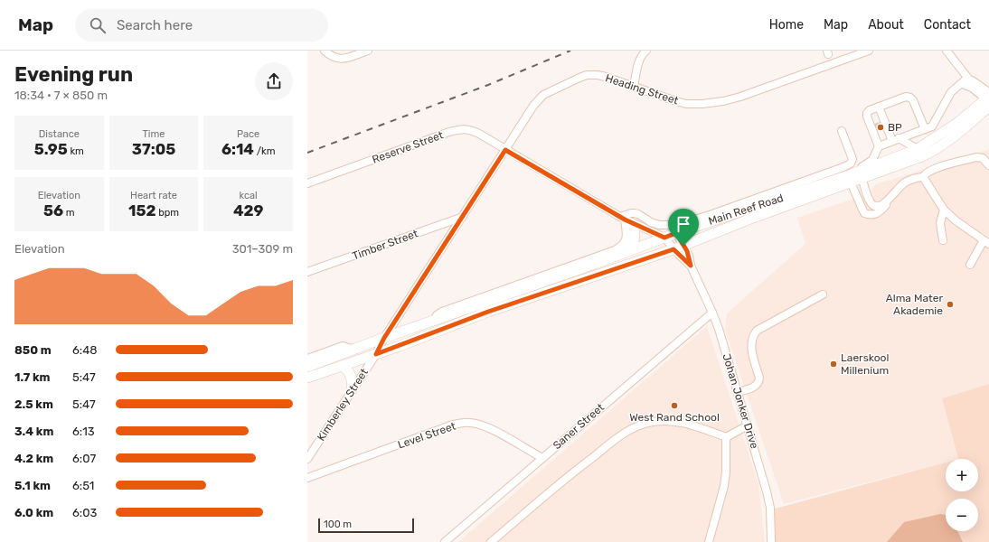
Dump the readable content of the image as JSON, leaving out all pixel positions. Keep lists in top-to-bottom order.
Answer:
{
  "streets": {
    "main road": ["Main Reef Road"],
    "street": [
      "Heading Street",
      "Reserve Street",
      "Timber Street",
      "Johan Jonker Drive",
      "Kimberley Street",
      "Saner Street",
      "Level Street"
    ]
  },
  "crossings": [
    ["Heading Street", "Reserve Street"],
    ["Heading Street", "Kimberley Street"],
    ["Reserve Street", "Main Reef Road"],
    ["Reserve Street", "Johan Jonker Drive"],
    ["Reserve Street", "Kimberley Street"],
    ["Main Reef Road", "Johan Jonker Drive"],
    ["Main Reef Road", "Kimberley Street"],
    ["Timber Street", "Kimberley Street"],
    ["Johan Jonker Drive", "Saner Street"],
    ["Saner Street", "Level Street"]
  ],
  "places": [
    "BP",
    "Alma Mater Akademie",
    "Laerskool Millenium",
    "West Rand School"
  ],
  "scale_bar": "100 m",
  "page": {
    "header": "Map",
    "search": "Search here",
    "nav": [
      "Home",
      "Map",
      "About",
      "Contact"
    ],
    "heading": ["Evening run", "18:34 · 7 × 850 m"],
    "stats": [
      ["Distance", "5.95 km"],
      ["Time", "37:05"],
      ["Pace", "6:14 /km"],
      ["Elevation", "56 m"],
      ["Heart rate", "152 bpm"],
      ["kcal", "429"]
    ],
    "chart": ["Elevation", "301–309 m"],
    "list": [
      {
        "name": "850 m",
        "note": "6:48"
      },
      {
        "name": "1.7 km",
        "note": "5:47"
      },
      {
        "name": "2.5 km",
        "note": "5:47"
      },
      {
        "name": "3.4 km",
        "note": "6:13"
      },
      {
        "name": "4.2 km",
        "note": "6:07"
      },
      {
        "name": "5.1 km",
        "note": "6:51"
      },
      {
        "name": "6.0 km",
        "note": "6:03"
      }
    ],
    "map_buttons": ["+", "−"],
    "scale": "100 m"
  }
}
